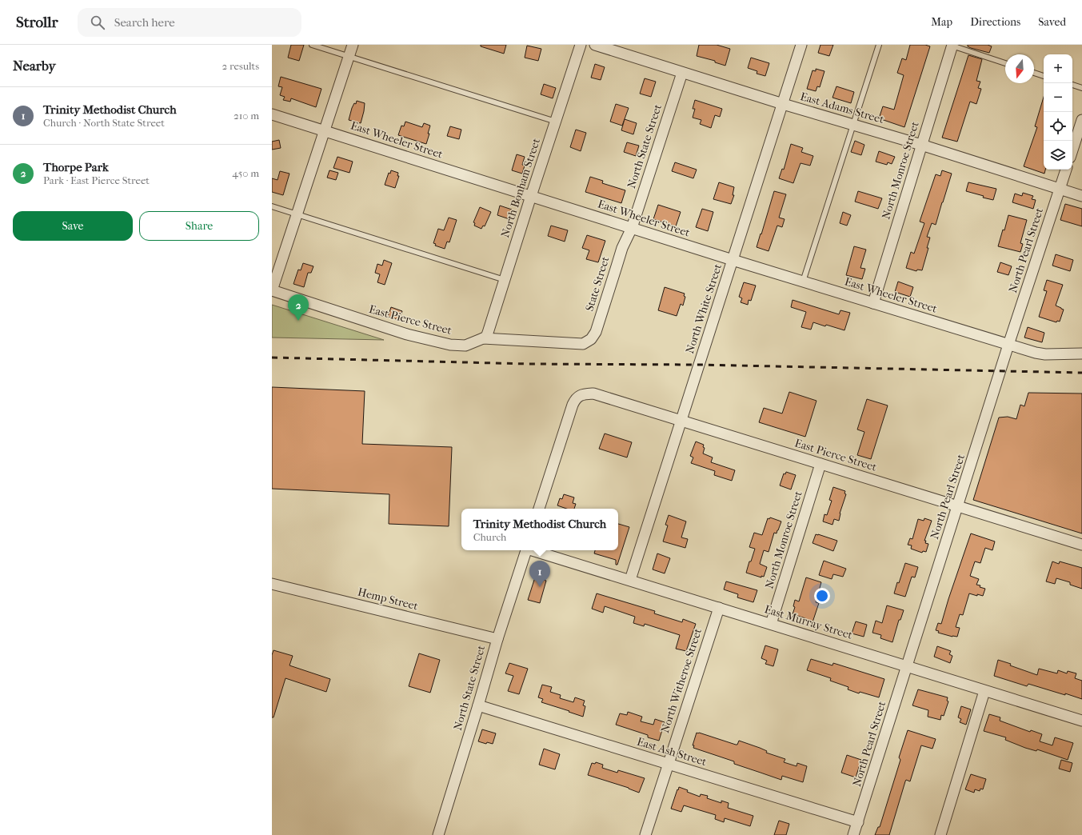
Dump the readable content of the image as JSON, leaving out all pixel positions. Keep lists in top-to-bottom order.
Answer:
{
  "streets": {
    "street": [
      "East Adams Street",
      "East Wheeler Street",
      "North State Street",
      "North Monroe Street",
      "North Bonham Street",
      "North Pearl Street",
      "State Street",
      "North White Street",
      "East Pierce Street",
      "Hemp Street",
      "East Murray Street",
      "North Witheroe Street",
      "East Ash Street"
    ]
  },
  "crossings": [
    ["East Adams Street", "North State Street"],
    ["East Adams Street", "North Monroe Street"],
    ["East Adams Street", "North Pearl Street"],
    ["East Adams Street", "North White Street"],
    ["East Wheeler Street", "North State Street"],
    ["East Wheeler Street", "North Monroe Street"],
    ["East Wheeler Street", "North Bonham Street"],
    ["East Wheeler Street", "North Pearl Street"],
    ["East Wheeler Street", "State Street"],
    ["East Wheeler Street", "North White Street"],
    ["North State Street", "State Street"],
    ["North State Street", "Hemp Street"],
    ["North State Street", "East Ash Street"],
    ["North Monroe Street", "East Pierce Street"],
    ["North Monroe Street", "East Murray Street"],
    ["North Bonham Street", "East Pierce Street"],
    ["North Pearl Street", "East Pierce Street"],
    ["North Pearl Street", "East Murray Street"],
    ["North Pearl Street", "East Ash Street"],
    ["State Street", "East Pierce Street"],
    ["North White Street", "East Pierce Street"],
    ["North White Street", "East Murray Street"],
    ["East Murray Street", "North Witheroe Street"],
    ["North Witheroe Street", "East Ash Street"]
  ],
  "north": "bottom",
  "page": {
    "header": "Strollr",
    "search": "Search here",
    "nav": ["Map", "Directions", "Saved"],
    "heading": ["Nearby", "2 results"],
    "map_buttons": ["+", "−"],
    "list": [
      {
        "mark": "1",
        "name": "Trinity Methodist Church",
        "note": "Church · North State Street",
        "value": "210 m"
      },
      {
        "mark": "2",
        "name": "Thorpe Park",
        "note": "Park · East Pierce Street",
        "value": "450 m"
      }
    ],
    "buttons": ["Save", "Share"],
    "pins": ["2", "1"],
    "popup": ["Trinity Methodist Church", "Church"]
  }
}
